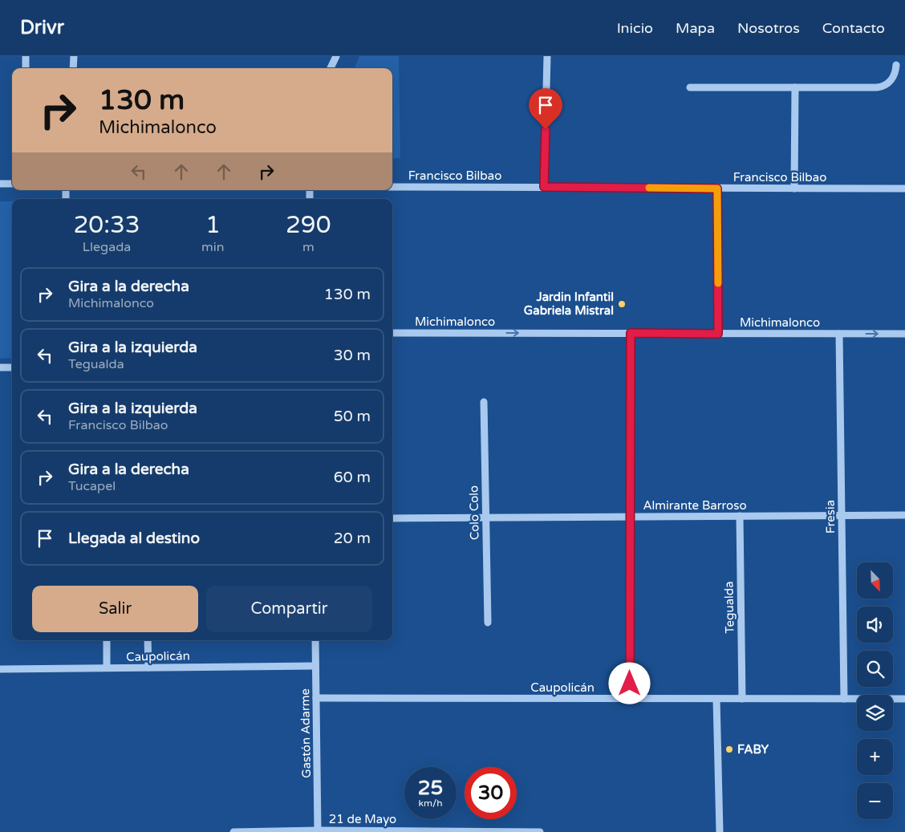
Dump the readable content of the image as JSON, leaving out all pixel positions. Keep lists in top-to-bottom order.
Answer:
{
  "streets": {
    "street": [
      "Francisco Bilbao",
      "Michimalonco",
      "Almirante Barroso",
      "Colo Colo",
      "Fresia",
      "Tegualda",
      "Caupolicán",
      "Gastón Adarme",
      "21 de Mayo"
    ]
  },
  "crossings": [
    ["Michimalonco", "Fresia"],
    ["Almirante Barroso", "Colo Colo"],
    ["Almirante Barroso", "Fresia"],
    ["Almirante Barroso", "Tegualda"],
    ["Fresia", "Caupolicán"],
    ["Tegualda", "Caupolicán"],
    ["Caupolicán", "Gastón Adarme"],
    ["Gastón Adarme", "21 de Mayo"]
  ],
  "one_way": ["Michimalonco"],
  "places": ["Jardin Infantil Gabriela Mistral", "FABY"],
  "north": "bottom right",
  "page": {
    "header": "Drivr",
    "nav": [
      "Inicio",
      "Mapa",
      "Nosotros",
      "Contacto"
    ],
    "turn": ["130 m", "Michimalonco"],
    "eta": [
      "20:33",
      "Llegada",
      "1",
      "min",
      "290",
      "m"
    ],
    "list": [
      {
        "name": "Gira a la derecha",
        "note": "Michimalonco",
        "value": "130 m"
      },
      {
        "name": "Gira a la izquierda",
        "note": "Tegualda",
        "value": "30 m"
      },
      {
        "name": "Gira a la izquierda",
        "note": "Francisco Bilbao",
        "value": "50 m"
      },
      {
        "name": "Gira a la derecha",
        "note": "Tucapel",
        "value": "60 m"
      },
      {
        "name": "Llegada al destino",
        "value": "20 m"
      }
    ],
    "map_buttons": ["+", "−"],
    "buttons": ["Salir", "Compartir"],
    "speed": "25 km/h",
    "limit": "30"
  }
}
